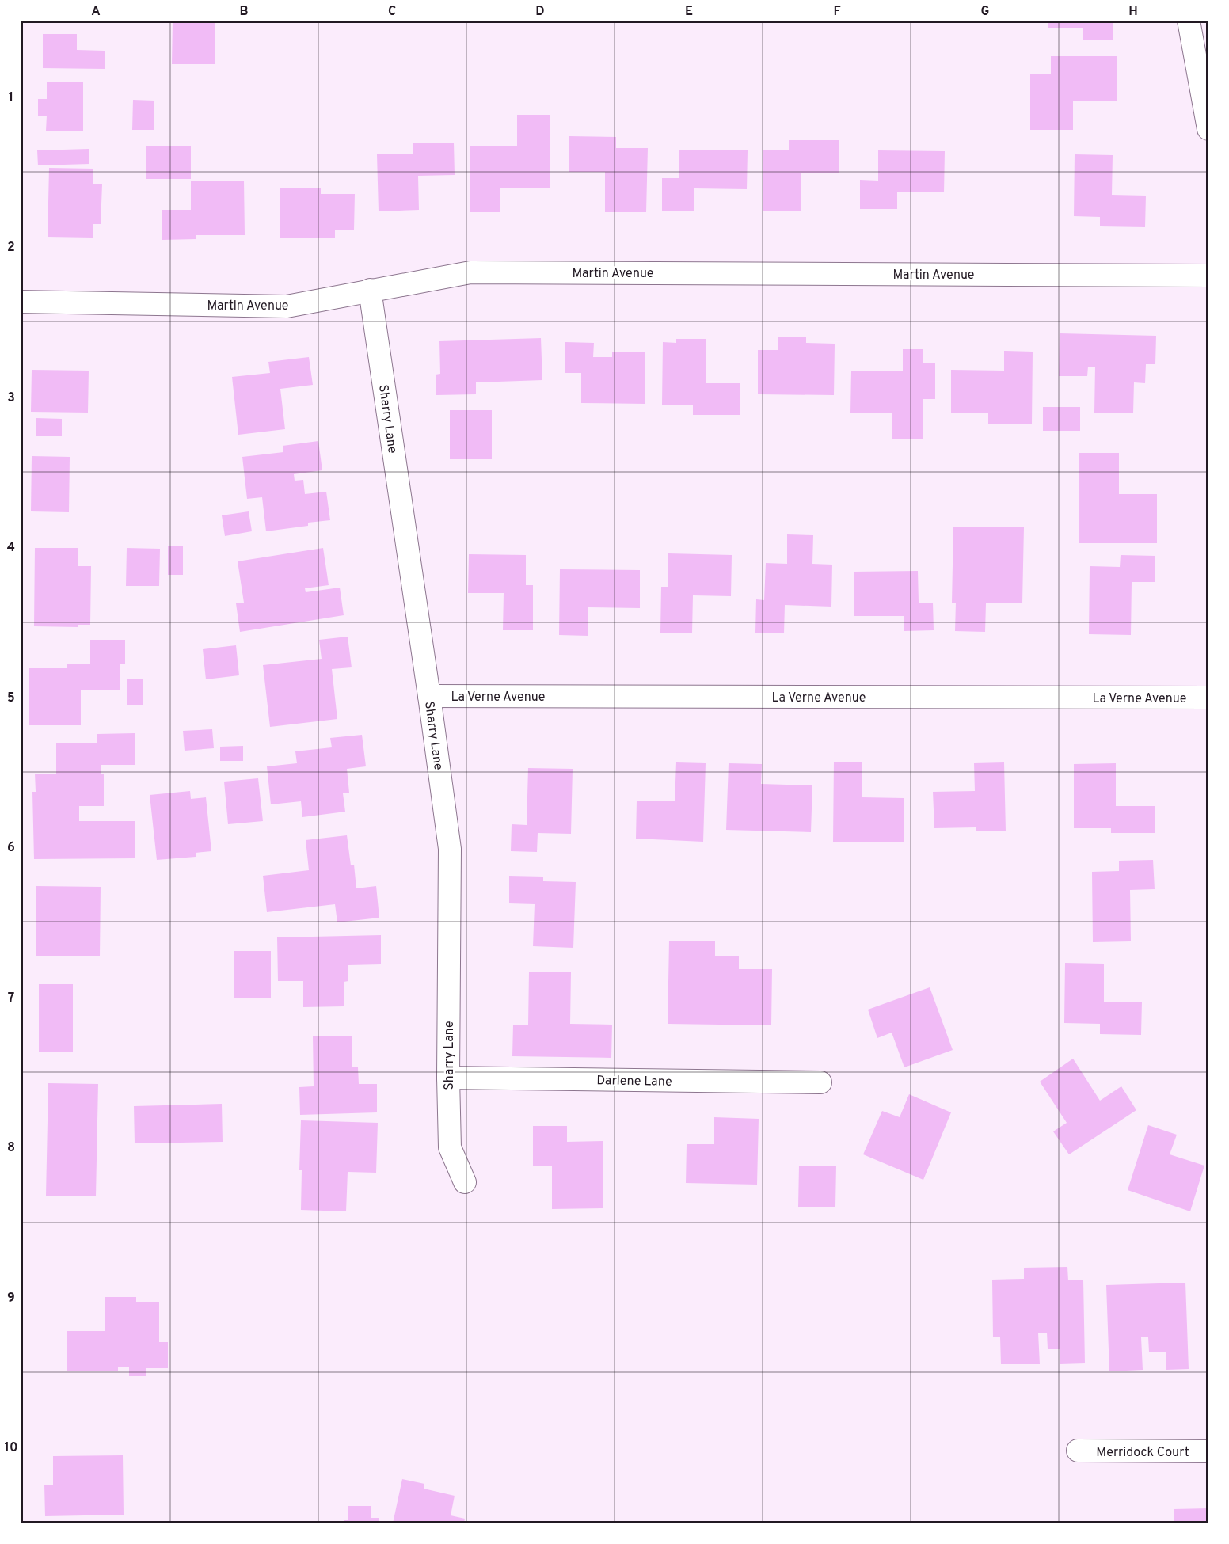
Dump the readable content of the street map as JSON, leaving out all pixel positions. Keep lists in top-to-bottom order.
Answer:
{
  "streets": {
    "street": [
      "Martin Avenue",
      "Sharry Lane",
      "La Verne Avenue",
      "Darlene Lane",
      "Merridock Court"
    ]
  },
  "crossings": [
    ["Martin Avenue", "Sharry Lane"],
    ["Sharry Lane", "La Verne Avenue"],
    ["Sharry Lane", "Darlene Lane"]
  ],
  "grid": {
    "columns": [
      "A",
      "B",
      "C",
      "D",
      "E",
      "F",
      "G",
      "H"
    ],
    "rows": [
      "1",
      "2",
      "3",
      "4",
      "5",
      "6",
      "7",
      "8",
      "9",
      "10"
    ]
  }
}
